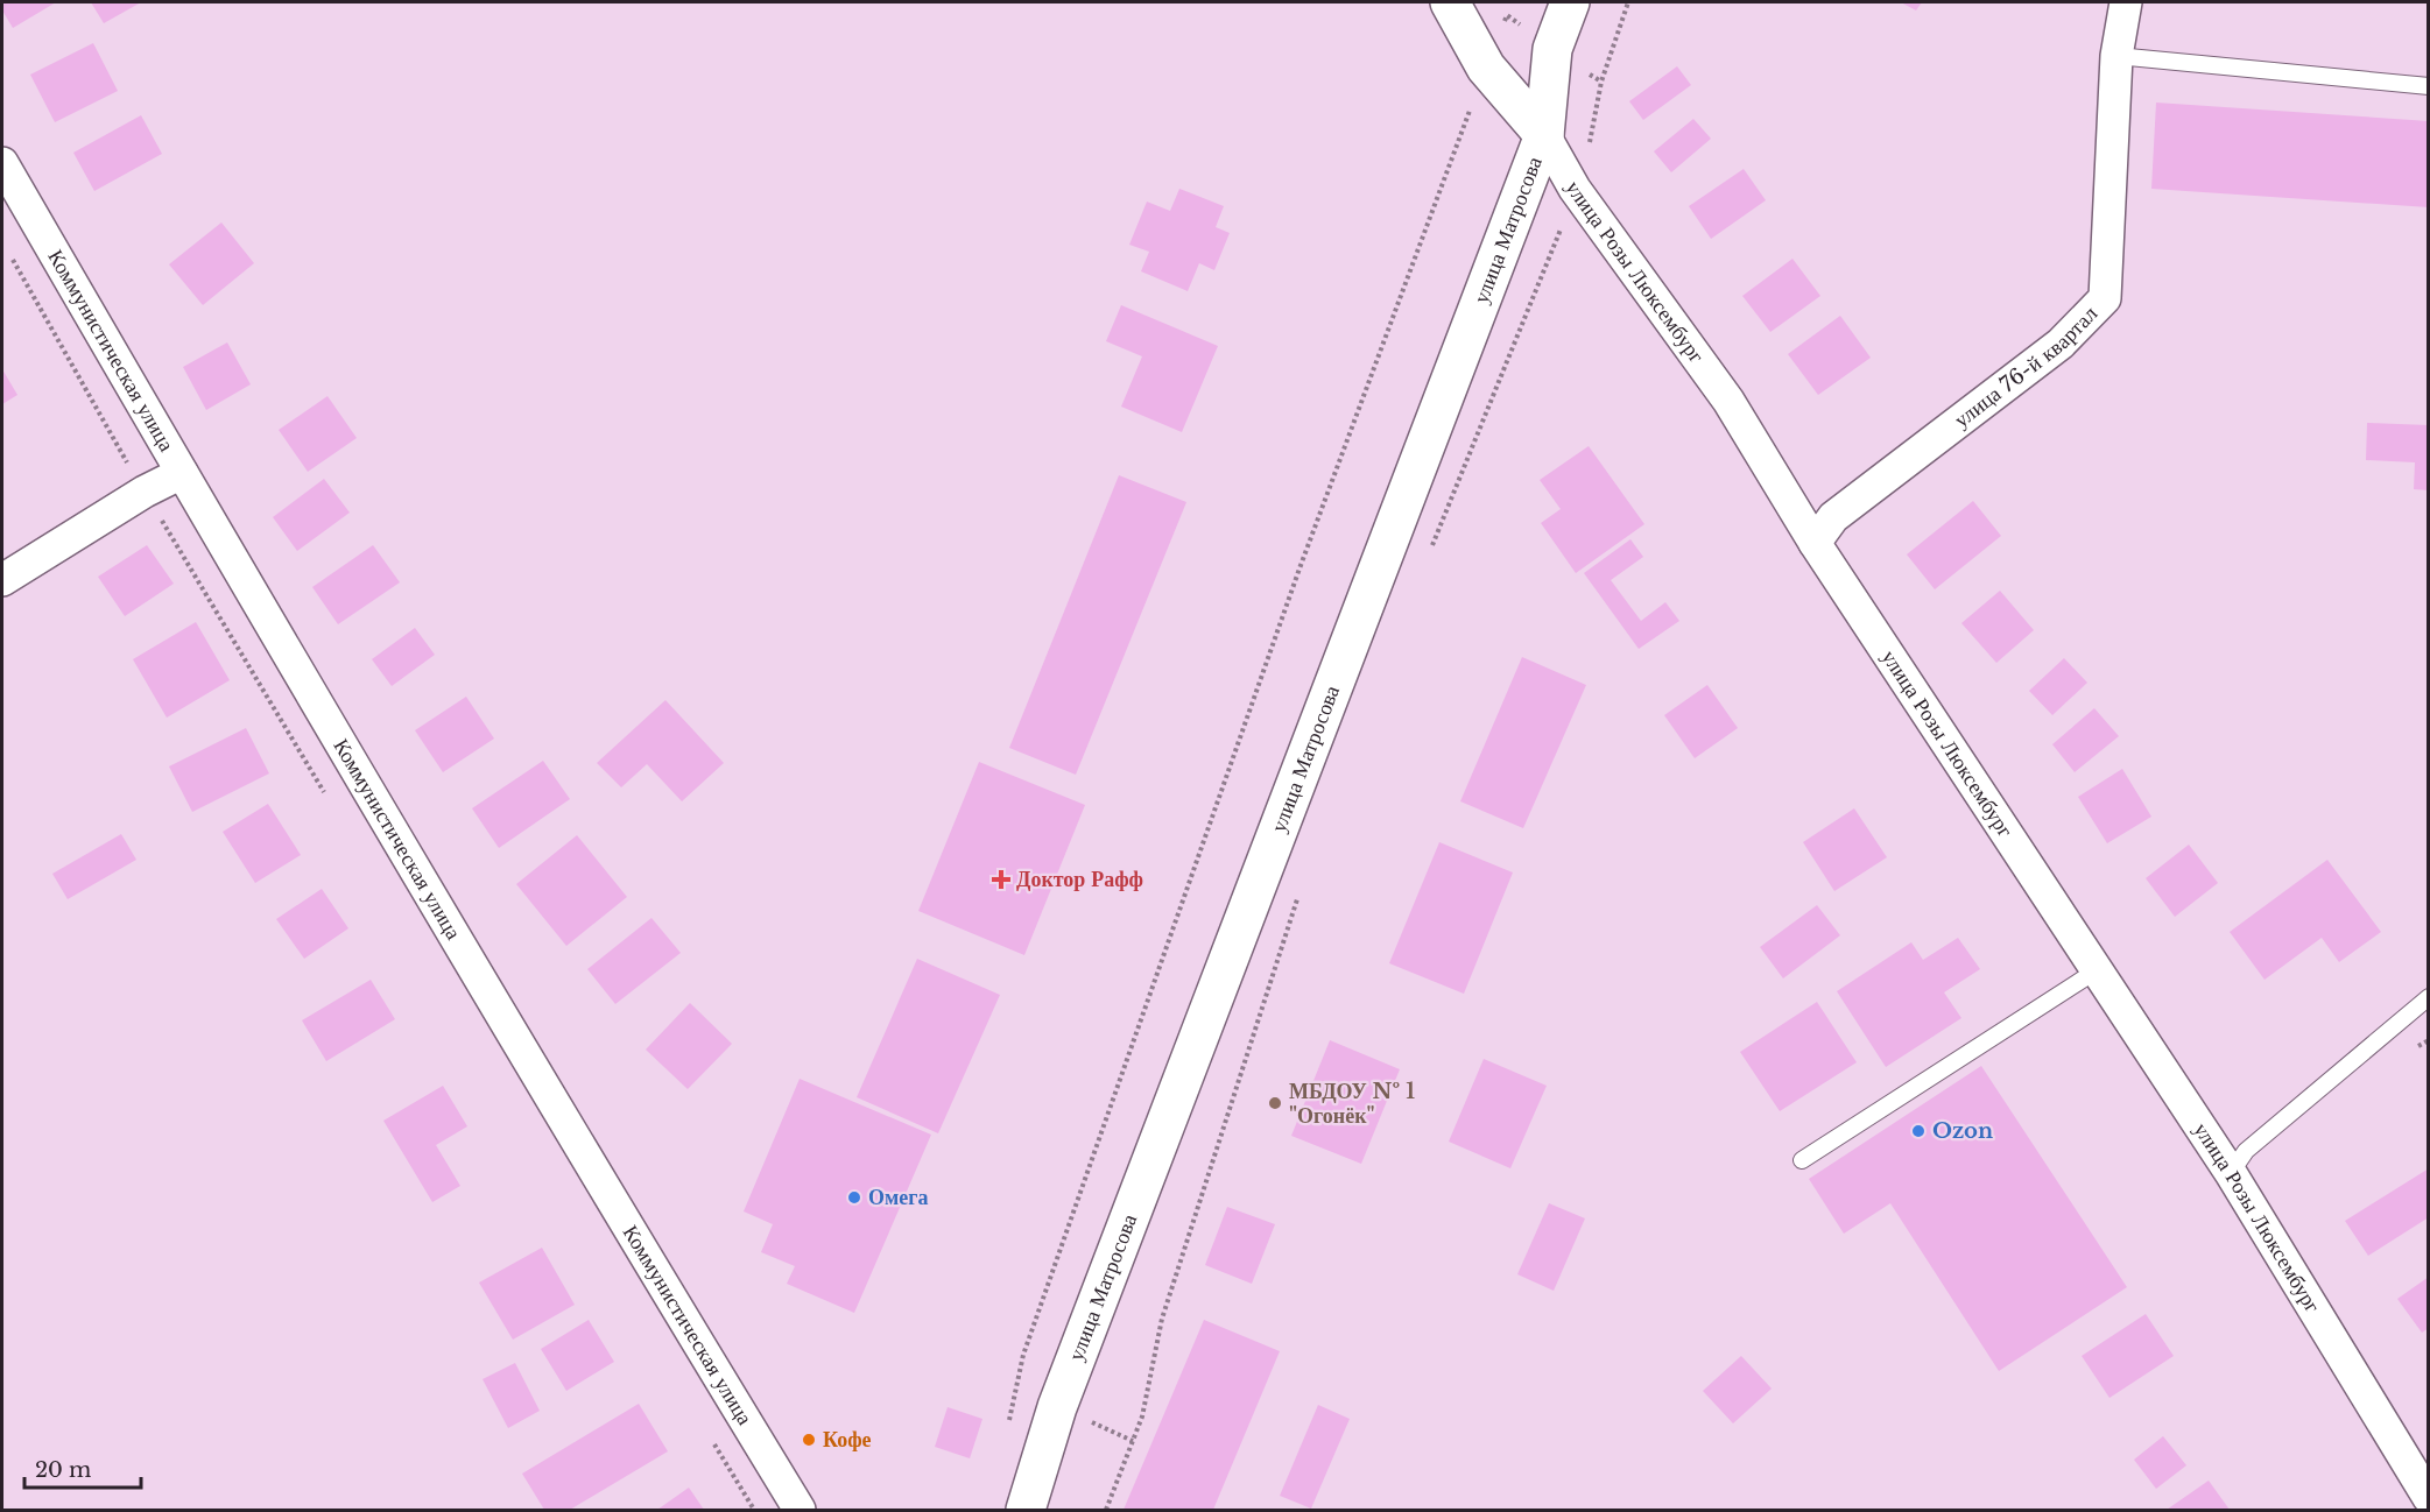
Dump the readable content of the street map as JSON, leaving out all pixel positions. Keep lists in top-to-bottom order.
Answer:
{
  "streets": {
    "street": [
      "улица Матросова",
      "улица Розы Люксембург",
      "Коммунистическая улица",
      "улица 76-й квартал"
    ]
  },
  "crossings": [
    ["улица Матросова", "улица Розы Люксембург"],
    ["улица Розы Люксембург", "улица 76-й квартал"]
  ],
  "places": {
    "health": ["Доктор Рафф"],
    "other": [
      "МБДОУ № 1 \"Огонёк\"",
      "Ozon",
      "Омега",
      "Кофе"
    ]
  },
  "scale_bar": "20 m"
}
